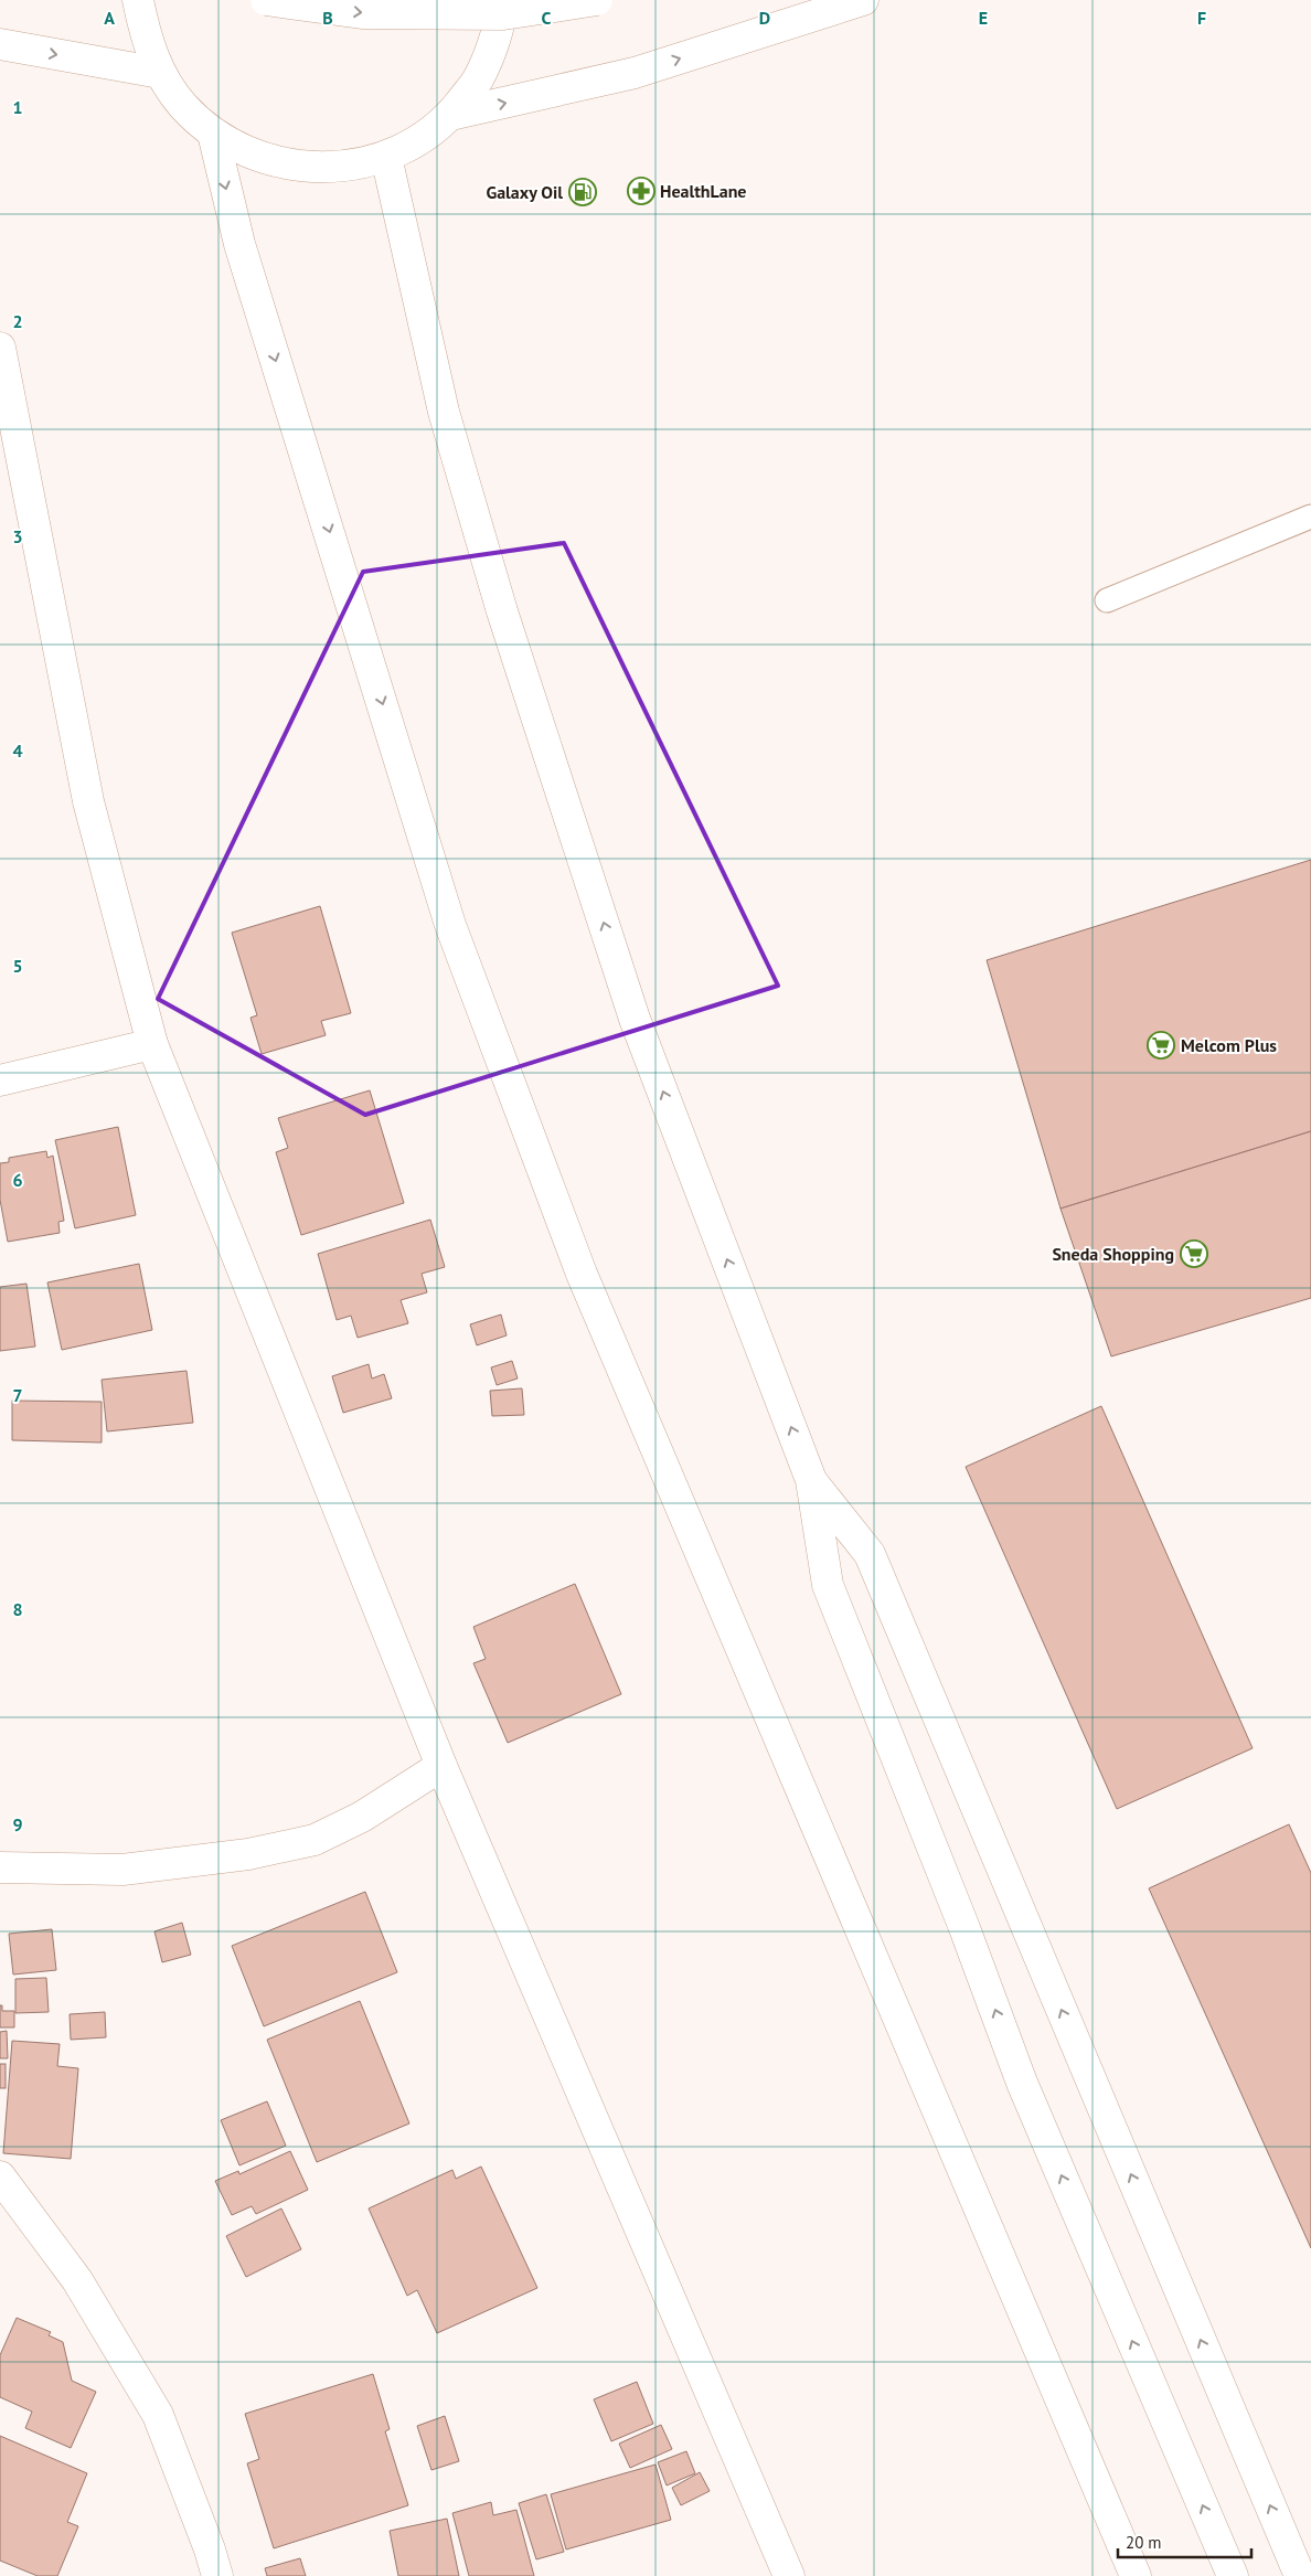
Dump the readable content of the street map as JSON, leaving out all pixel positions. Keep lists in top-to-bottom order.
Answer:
{
  "places": {
    "pharmacy": ["HealthLane"],
    "fuel station": ["Galaxy Oil"],
    "supermarket": ["Melcom Plus", "Sneda Shopping"]
  },
  "scale_bar": "20 m",
  "grid": {
    "columns": [
      "A",
      "B",
      "C",
      "D",
      "E",
      "F"
    ],
    "rows": [
      "1",
      "2",
      "3",
      "4",
      "5",
      "6",
      "7",
      "8",
      "9"
    ]
  }
}
